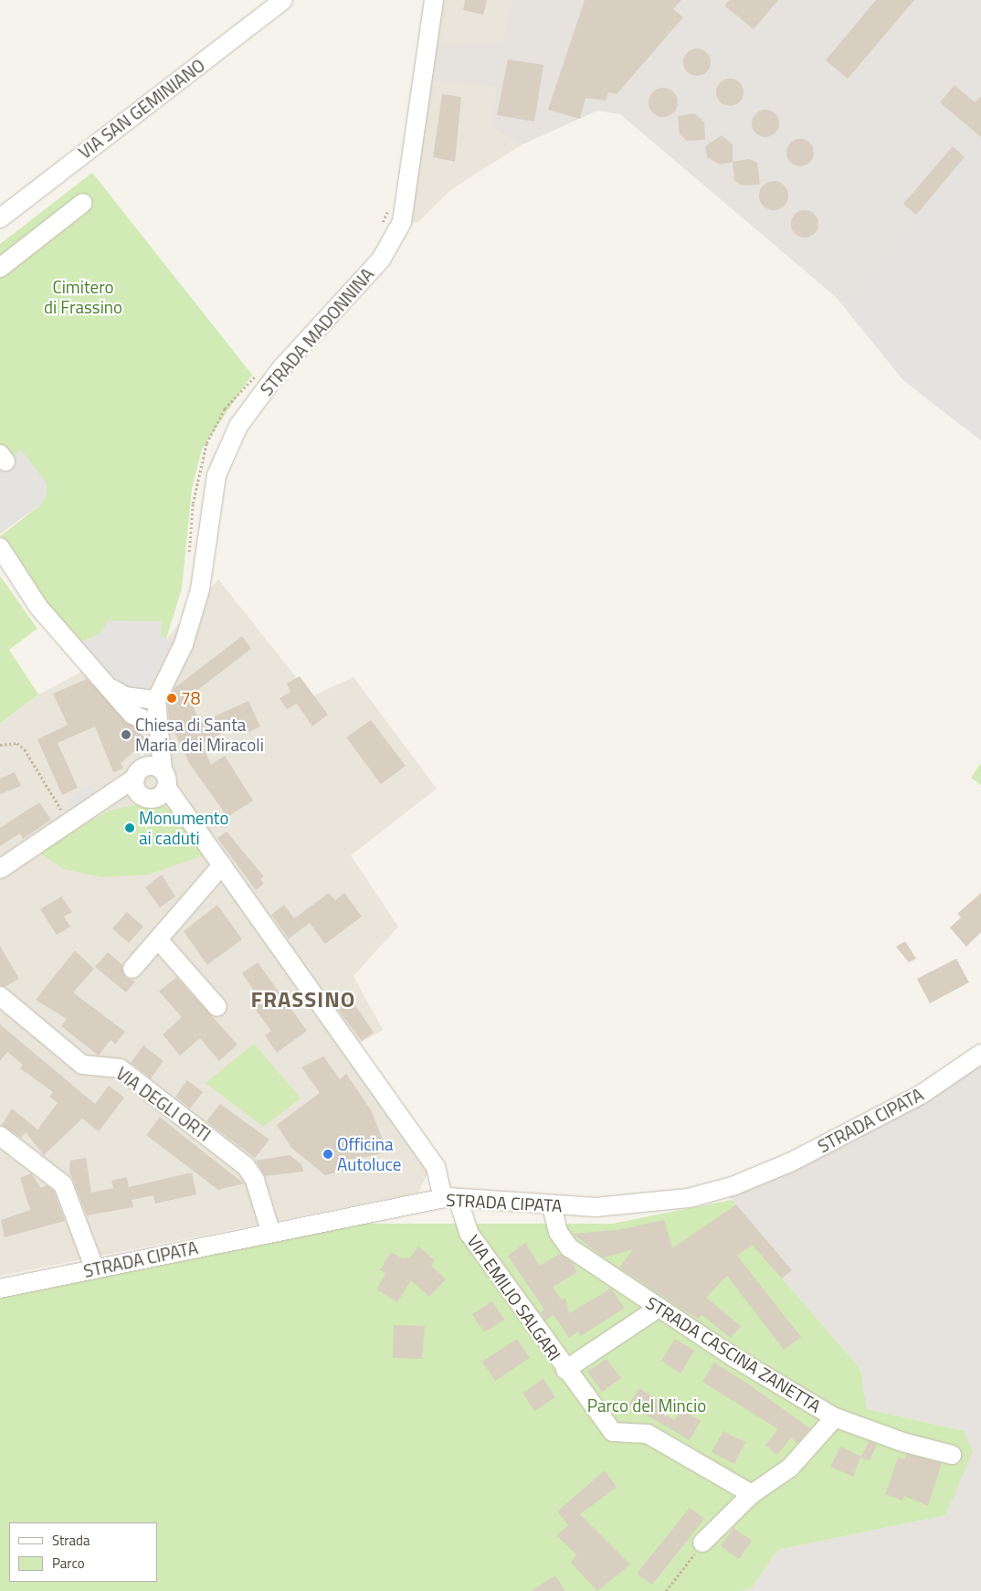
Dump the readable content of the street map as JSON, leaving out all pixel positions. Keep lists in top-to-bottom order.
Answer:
{
  "streets": {
    "street": [
      "VIA SAN GEMINIANO",
      "STRADA MADONNINA",
      "VIA DEGLI ORTI",
      "STRADA CIPATA",
      "VIA EMILIO SALGARI",
      "STRADA CASCINA ZANETTA"
    ]
  },
  "crossings": [
    ["VIA DEGLI ORTI", "STRADA CIPATA"],
    ["STRADA CIPATA", "VIA EMILIO SALGARI"],
    ["STRADA CIPATA", "STRADA CASCINA ZANETTA"],
    ["VIA EMILIO SALGARI", "STRADA CASCINA ZANETTA"]
  ],
  "districts": ["FRASSINO"],
  "parks": ["Cimitero di Frassino", "Parco del Mincio"],
  "places": [
    "78",
    "Chiesa di Santa Maria dei Miracoli",
    "Monumento ai caduti",
    "Officina Autoluce"
  ],
  "legend": ["Strada", "Parco"]
}
